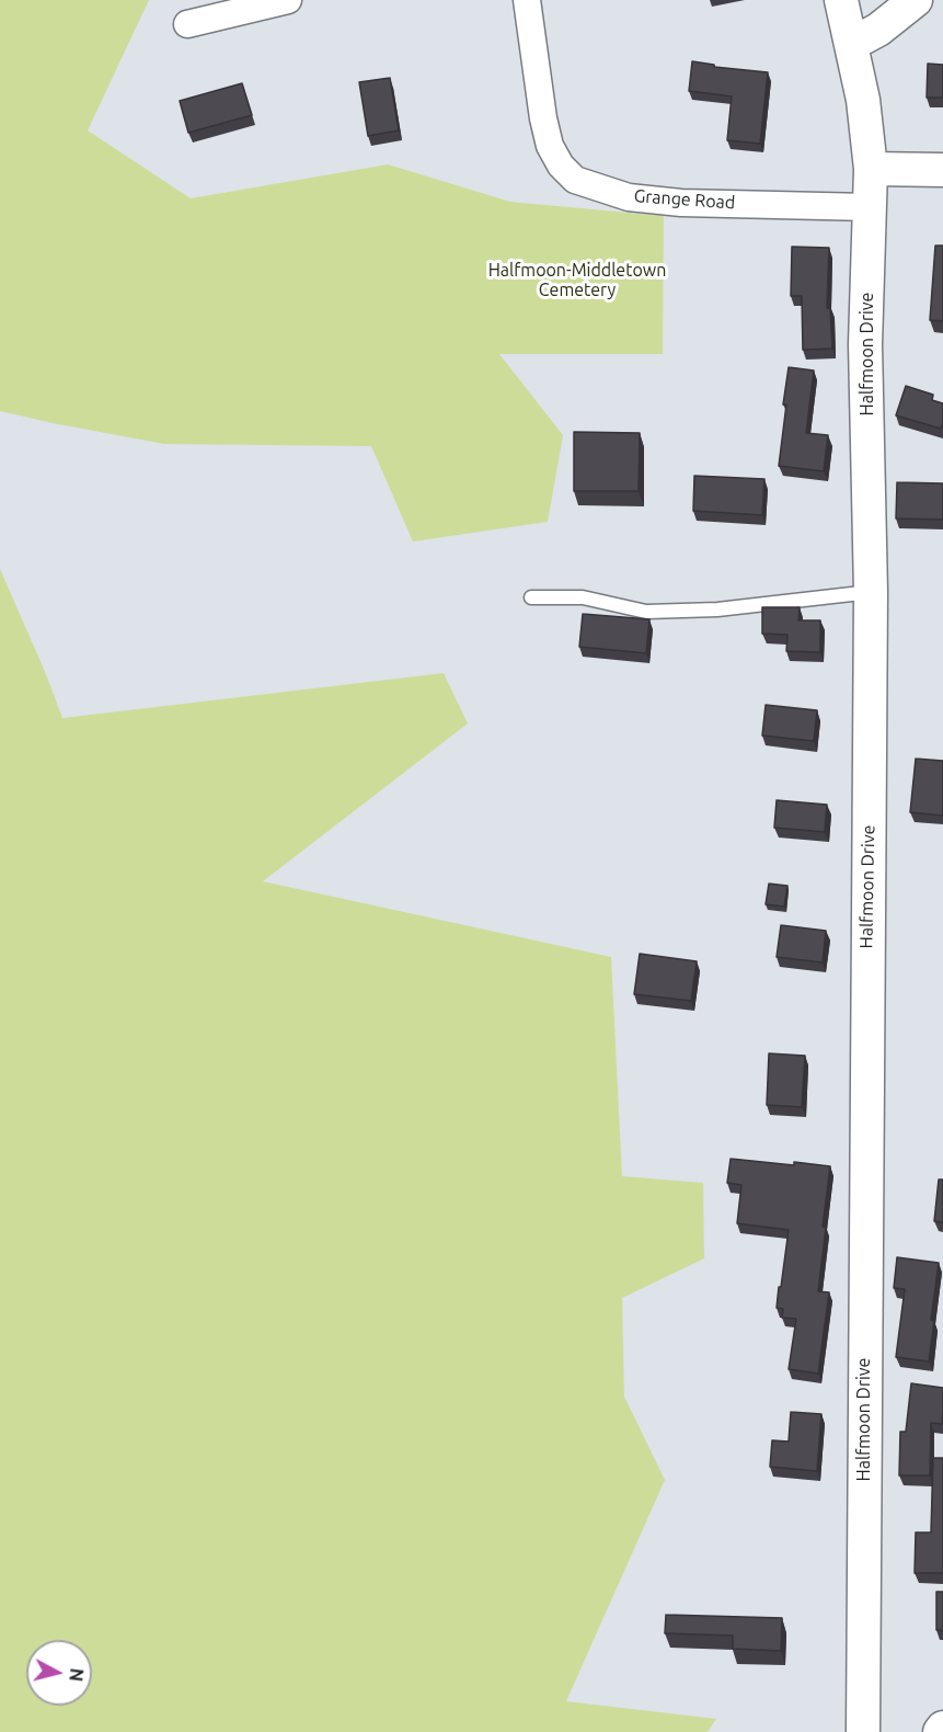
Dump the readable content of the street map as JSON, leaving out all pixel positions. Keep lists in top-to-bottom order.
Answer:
{
  "streets": {
    "street": ["Grange Road", "Halfmoon Drive"]
  },
  "crossings": [
    ["Grange Road", "Halfmoon Drive"]
  ],
  "parks": ["Halfmoon-Middletown Cemetery"],
  "north": "right"
}
